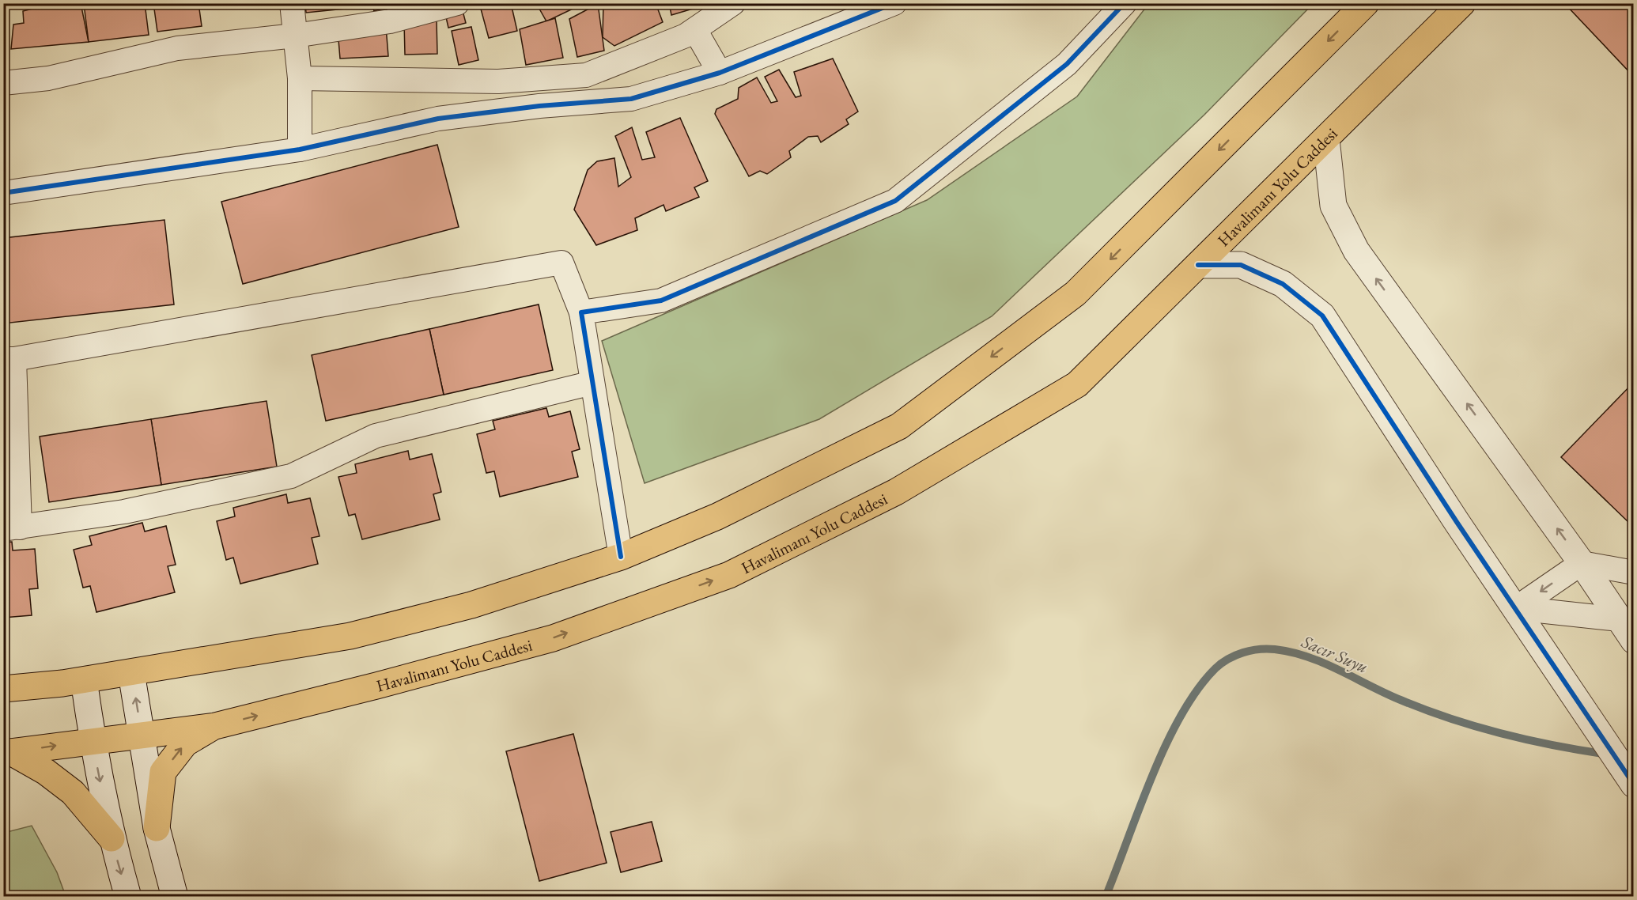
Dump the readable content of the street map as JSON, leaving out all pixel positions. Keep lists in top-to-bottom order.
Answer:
{
  "streets": {
    "highway": ["Havalimanı Yolu Caddesi"]
  },
  "water": ["Sacır Suyu"]
}
